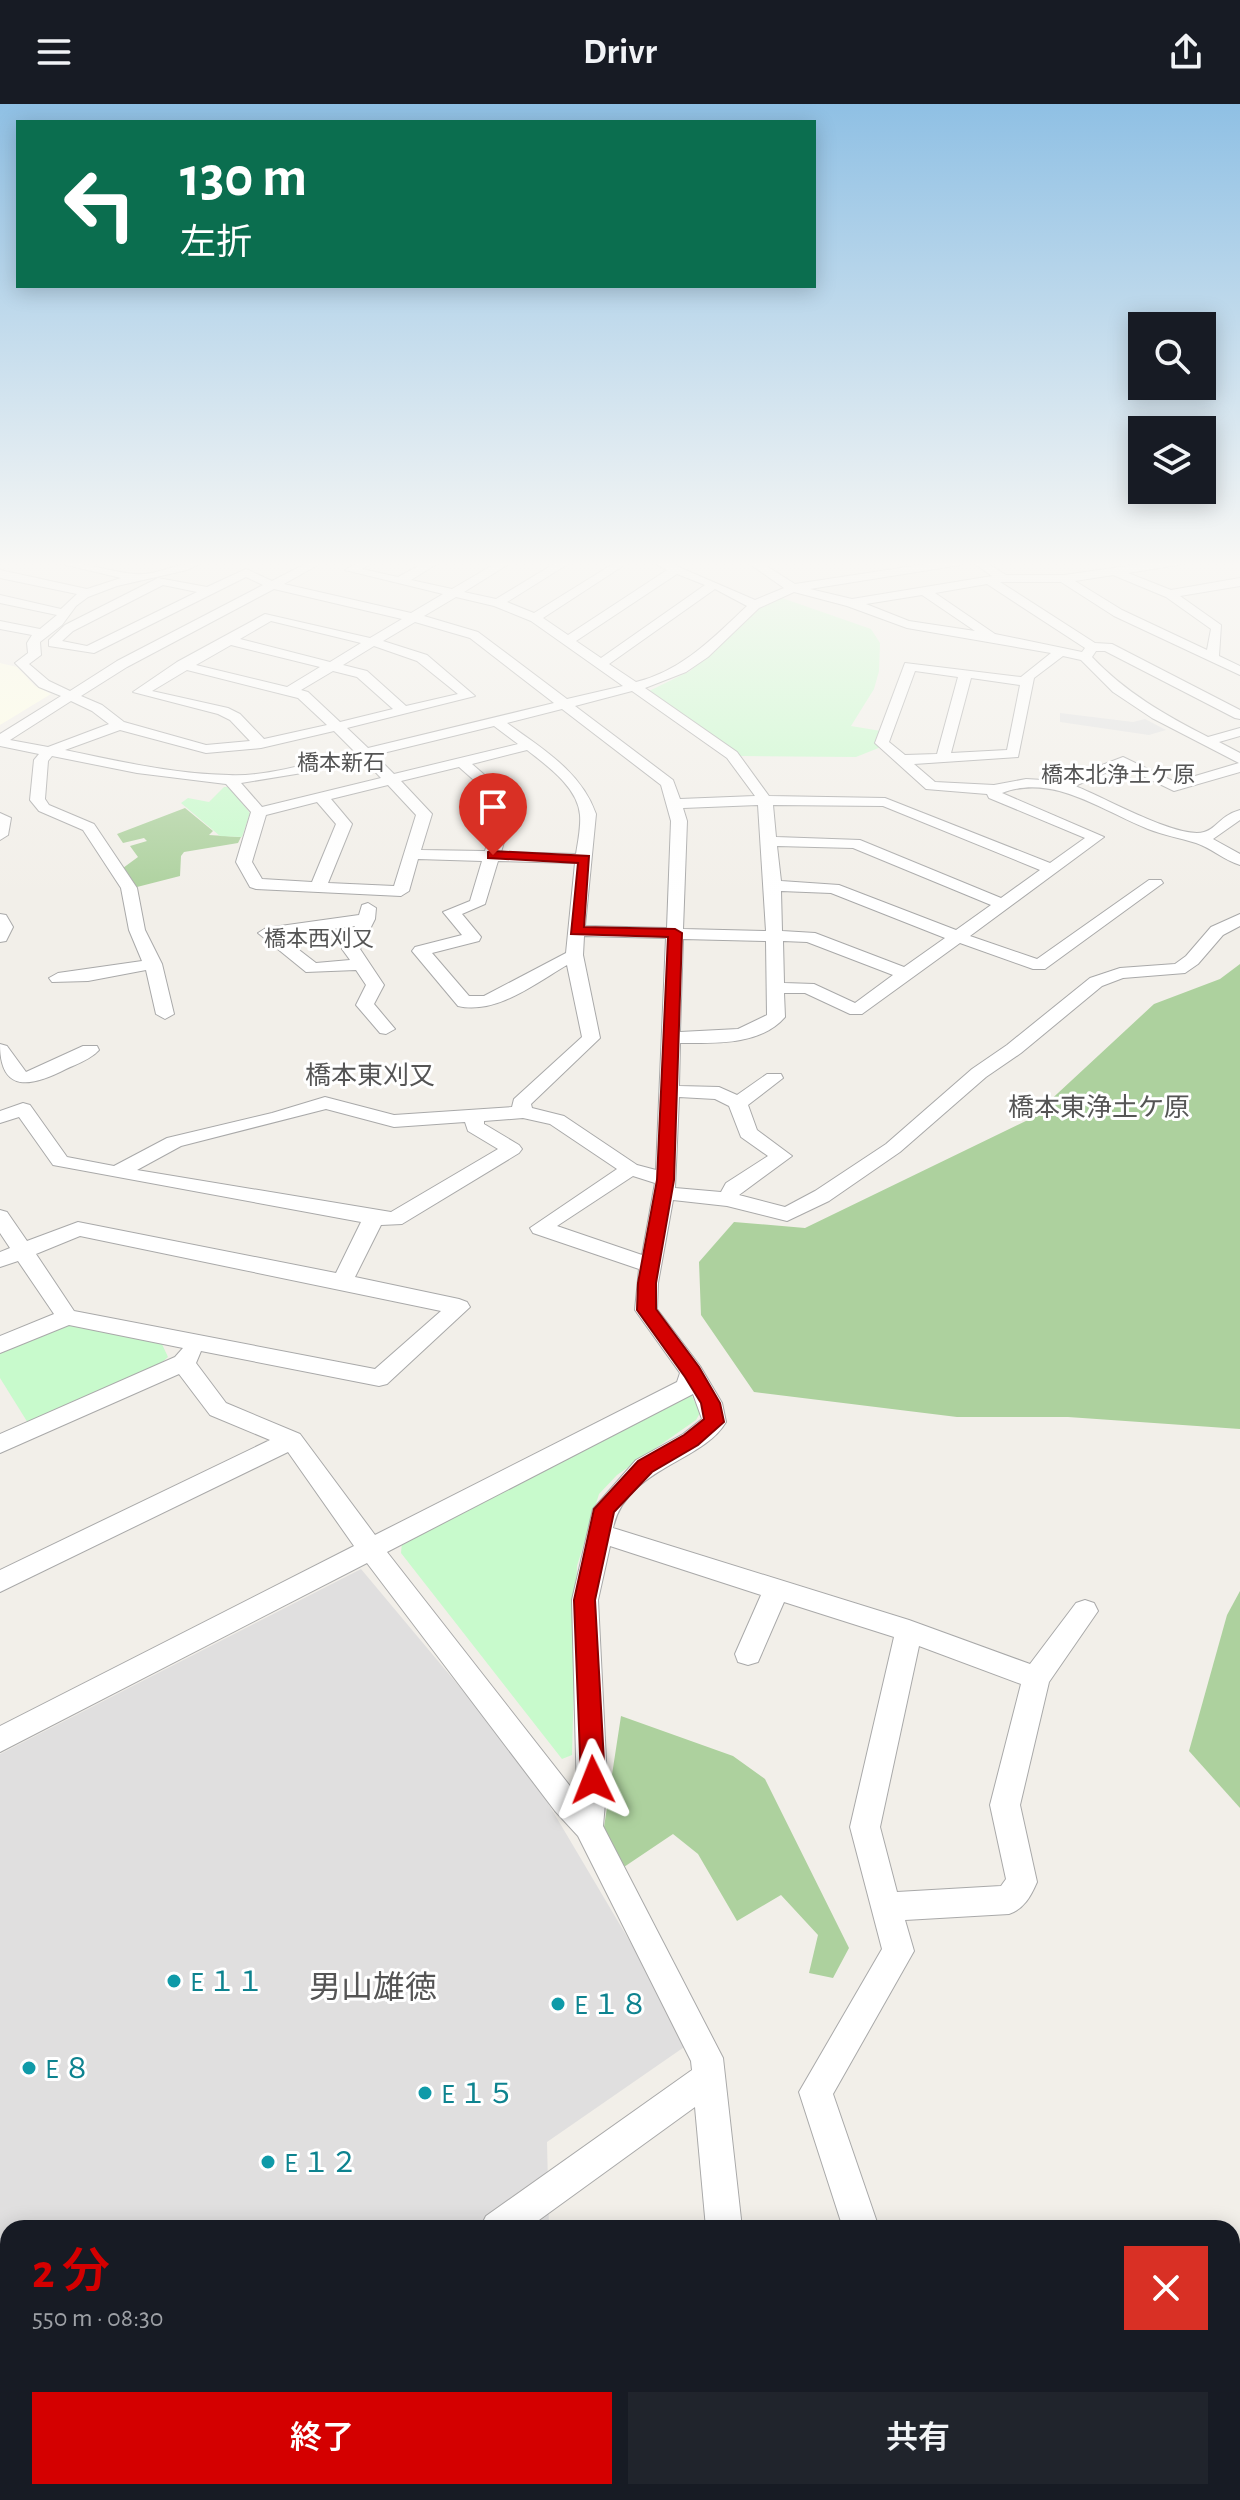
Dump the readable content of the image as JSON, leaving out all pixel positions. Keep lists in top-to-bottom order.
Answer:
{
  "districts": [
    "橋本新石",
    "橋本北浄土ケ原",
    "橋本西刈又",
    "橋本東刈又",
    "橋本東浄土ケ原",
    "男山雄徳"
  ],
  "places": [
    "E １１",
    "E １８",
    "E ８",
    "E １５",
    "E １２"
  ],
  "page": {
    "header": "Drivr",
    "turn": ["130 m", "左折"],
    "heading": ["2 分", "550 m · 08:30"],
    "buttons": ["終了", "共有"]
  }
}
